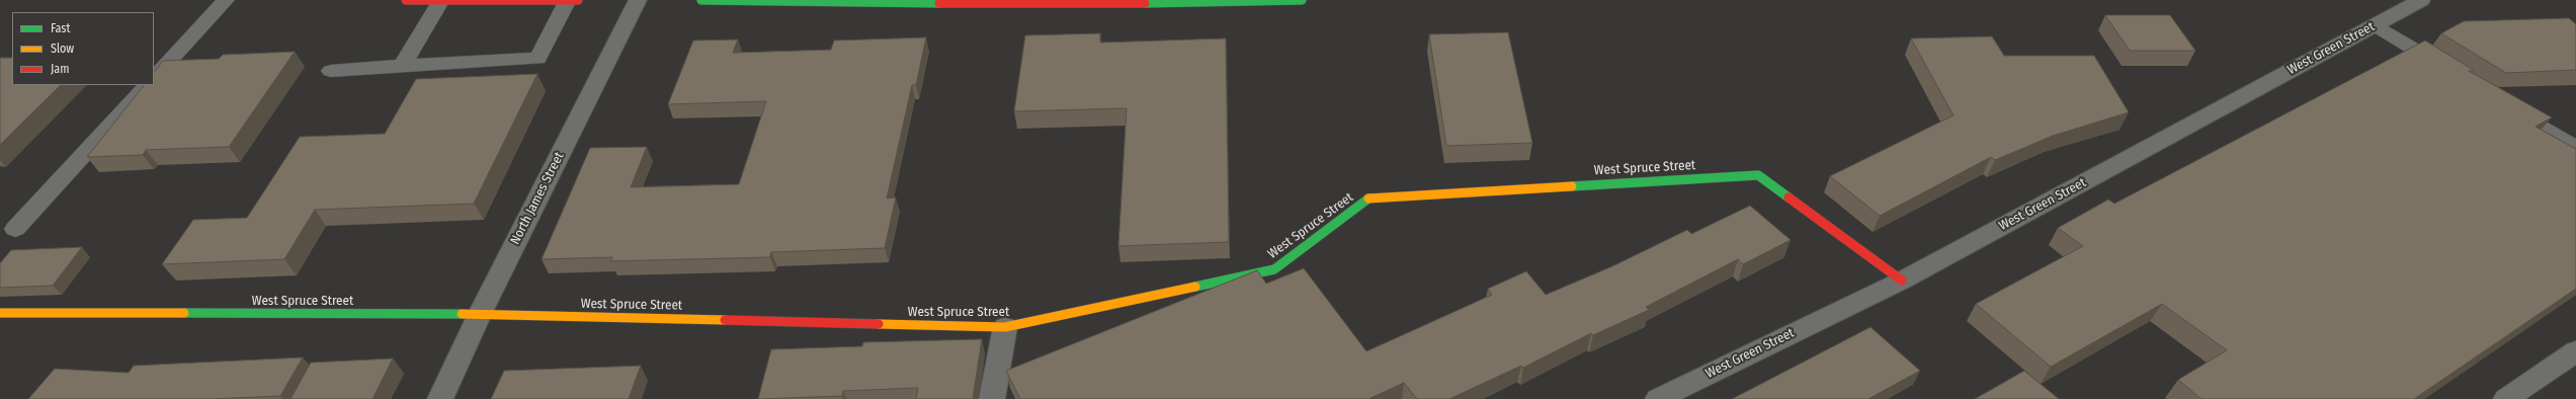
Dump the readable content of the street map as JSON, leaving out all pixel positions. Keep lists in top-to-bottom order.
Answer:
{
  "streets": {
    "main road": ["West Spruce Street"],
    "street": ["West Green Street", "North James Street"]
  },
  "crossings": [
    ["West Green Street", "West Spruce Street"],
    ["West Spruce Street", "North James Street"]
  ],
  "legend": ["Fast", "Slow", "Jam"]
}
